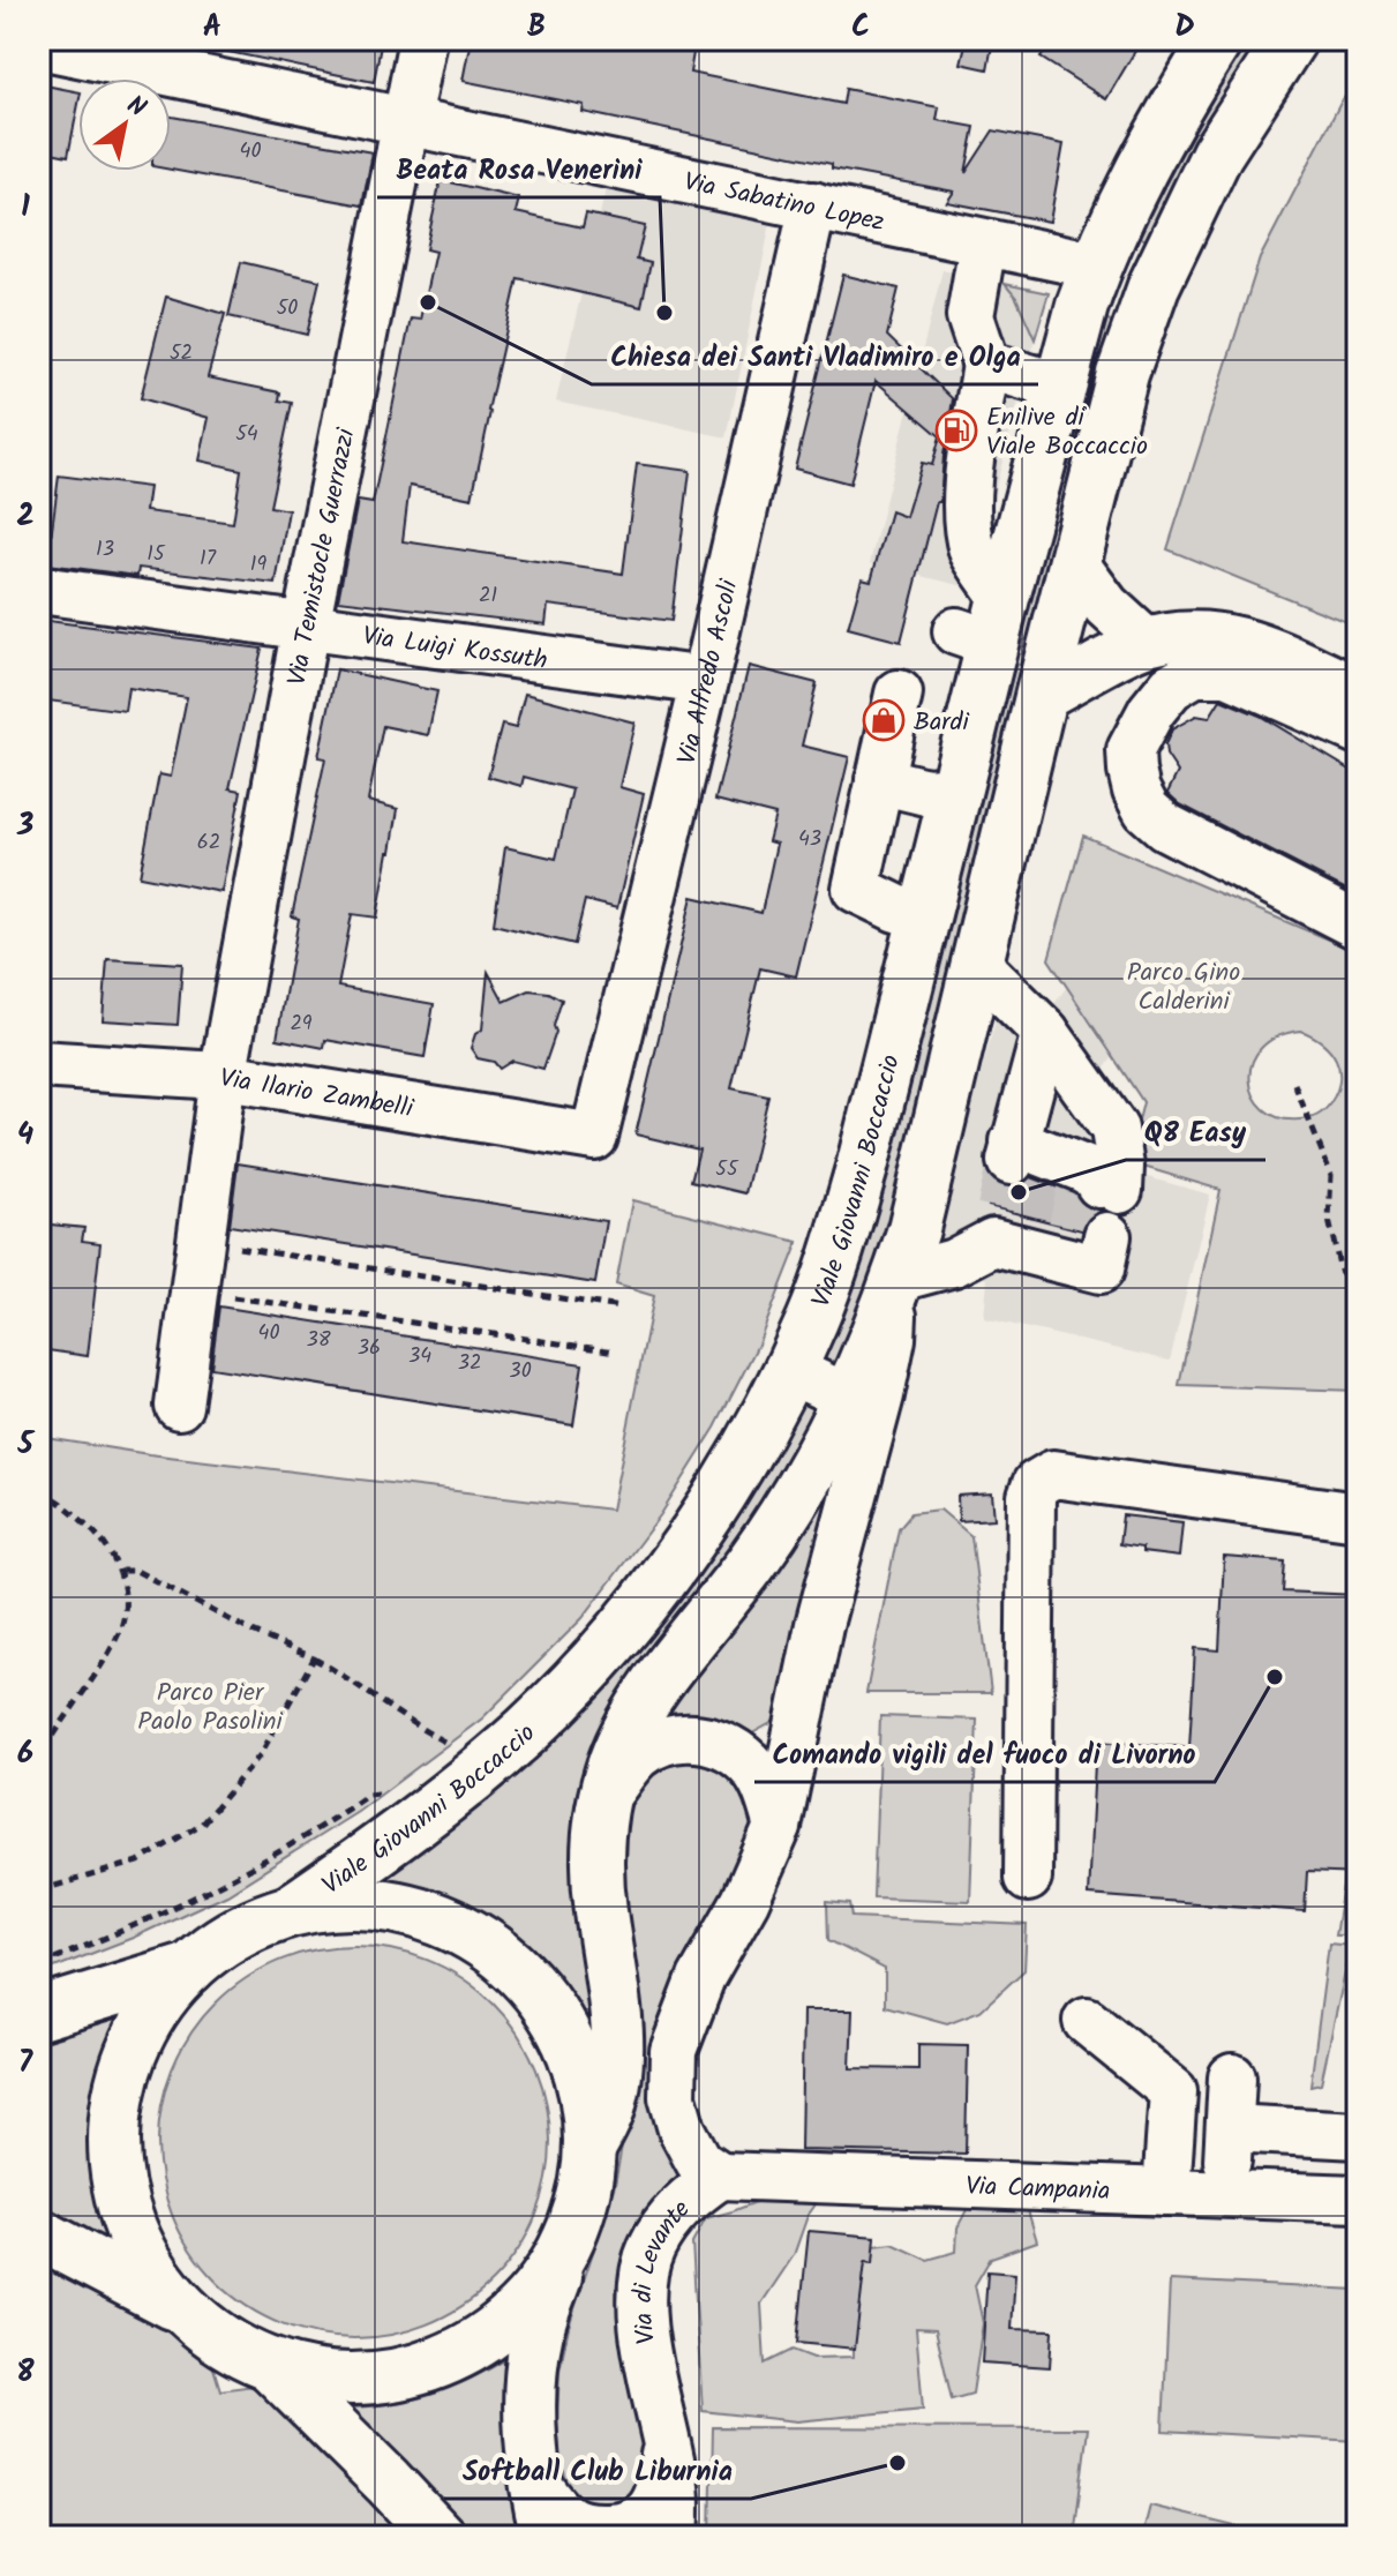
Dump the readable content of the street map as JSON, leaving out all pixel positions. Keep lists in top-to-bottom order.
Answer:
{
  "streets": {
    "main road": ["Viale Giovanni Boccaccio"],
    "street": [
      "Via Sabatino Lopez",
      "Via Temistocle Guerrazzi",
      "Via Luigi Kossuth",
      "Via Alfredo Ascoli",
      "Via Ilario Zambelli",
      "Via Campania",
      "Via di Levante"
    ]
  },
  "crossings": [
    ["Via Sabatino Lopez", "Via Temistocle Guerrazzi"],
    ["Via Sabatino Lopez", "Via Alfredo Ascoli"],
    ["Via Sabatino Lopez", "Viale Giovanni Boccaccio"],
    ["Via Temistocle Guerrazzi", "Via Luigi Kossuth"],
    ["Via Temistocle Guerrazzi", "Via Ilario Zambelli"],
    ["Via Luigi Kossuth", "Via Alfredo Ascoli"],
    ["Via Alfredo Ascoli", "Via Ilario Zambelli"],
    ["Viale Giovanni Boccaccio", "Via Campania"],
    ["Viale Giovanni Boccaccio", "Via di Levante"],
    ["Via Campania", "Via di Levante"]
  ],
  "parks": ["Parco Gino Calderini", "Parco Pier Paolo Pasolini"],
  "places": {
    "other": [
      "Chiesa dei Santi Vladimiro e Olga",
      "Beata Rosa Venerini",
      "Q8 Easy",
      "Comando vigili del fuoco di Livorno",
      "Softball Club Liburnia"
    ],
    "fuel station": ["Enilive di Viale Boccaccio"],
    "shop": ["Bardi"]
  },
  "house_numbers": [
    "40",
    "50",
    "52",
    "54",
    "13",
    "15",
    "17",
    "19",
    "21",
    "43",
    "62",
    "29",
    "55",
    "40",
    "38",
    "36",
    "34",
    "32",
    "30"
  ],
  "north": "top right",
  "grid": {
    "columns": [
      "A",
      "B",
      "C",
      "D"
    ],
    "rows": [
      "1",
      "2",
      "3",
      "4",
      "5",
      "6",
      "7",
      "8"
    ]
  }
}
